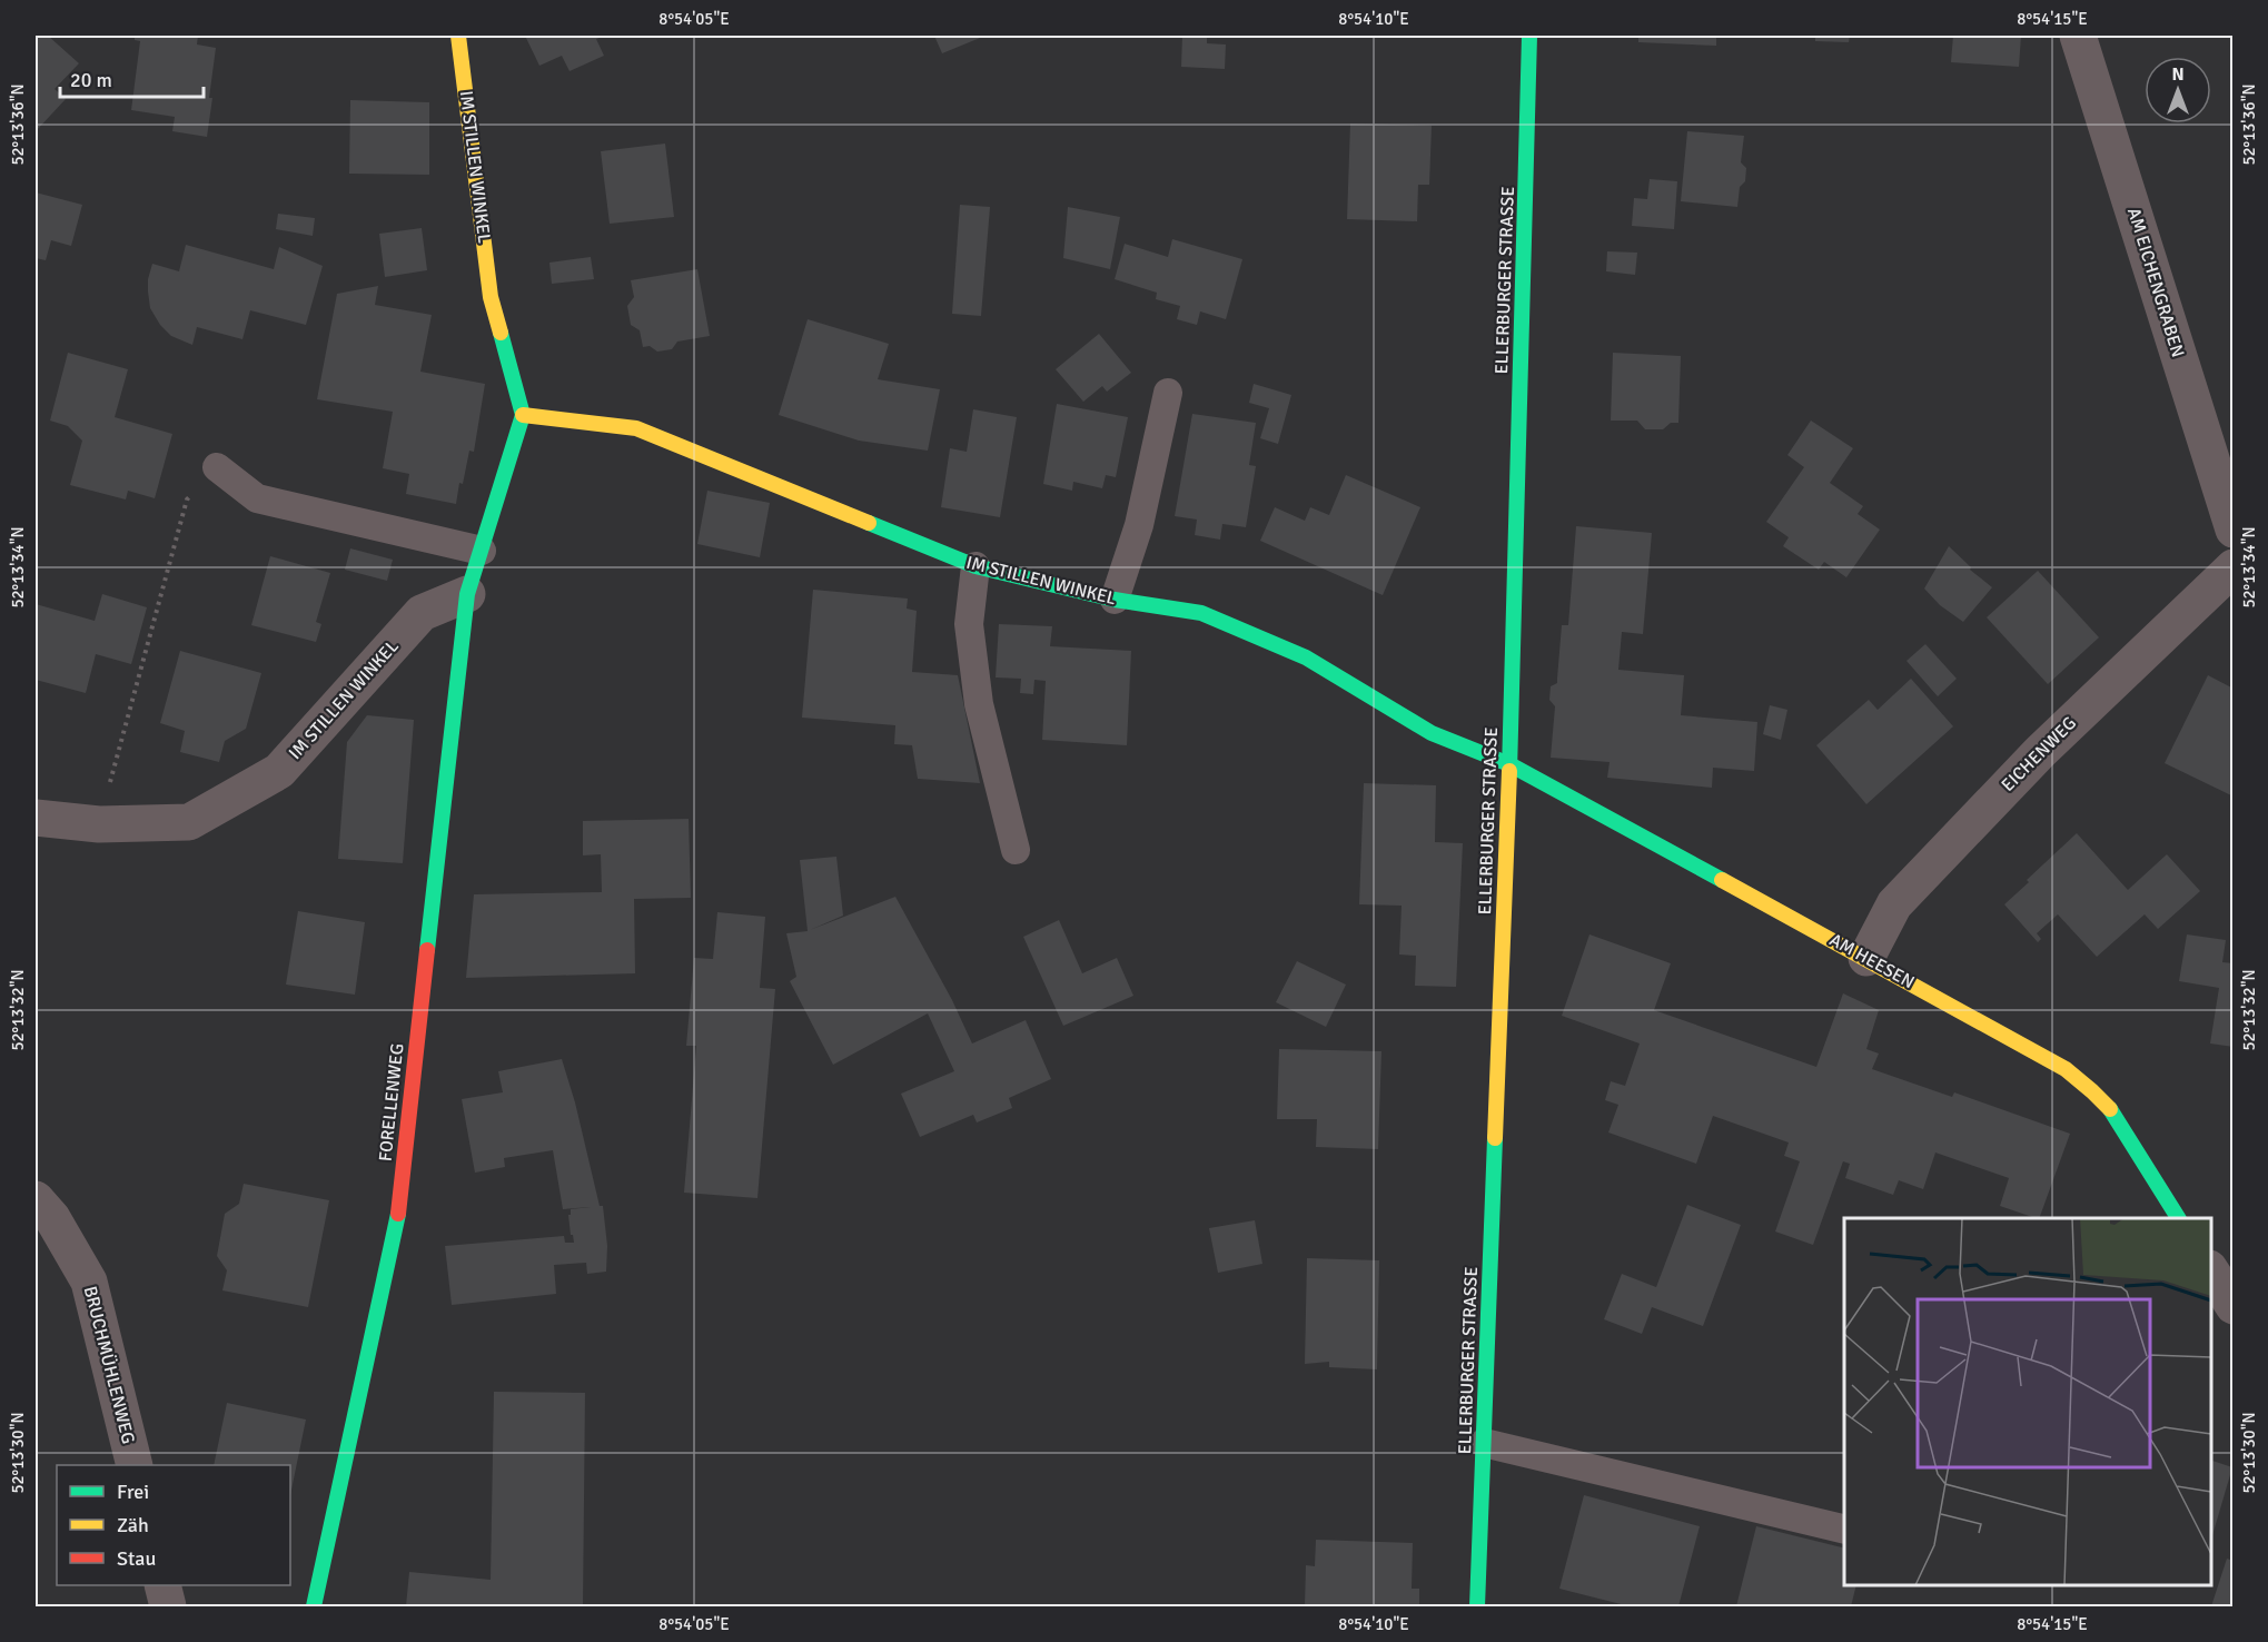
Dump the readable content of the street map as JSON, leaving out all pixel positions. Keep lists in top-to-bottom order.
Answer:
{
  "streets": {
    "street": [
      "IM STILLEN WINKEL",
      "ELLERBURGER STRASSE",
      "AM EICHENGRABEN",
      "EICHENWEG",
      "AM HEESEN",
      "FORELLENWEG",
      "BRUCHMÜHLENWEG"
    ]
  },
  "crossings": [
    ["IM STILLEN WINKEL", "ELLERBURGER STRASSE"],
    ["IM STILLEN WINKEL", "AM HEESEN"],
    ["IM STILLEN WINKEL", "FORELLENWEG"],
    ["ELLERBURGER STRASSE", "AM HEESEN"],
    ["EICHENWEG", "AM HEESEN"]
  ],
  "legend": ["Frei", "Zäh", "Stau"],
  "scale_bar": "20 m",
  "north": "top",
  "coordinates": [
    "8°54'05\"E",
    "8°54'10\"E",
    "8°54'15\"E",
    "52°13'36\"N",
    "52°13'34\"N",
    "52°13'32\"N",
    "52°13'30\"N"
  ]
}
